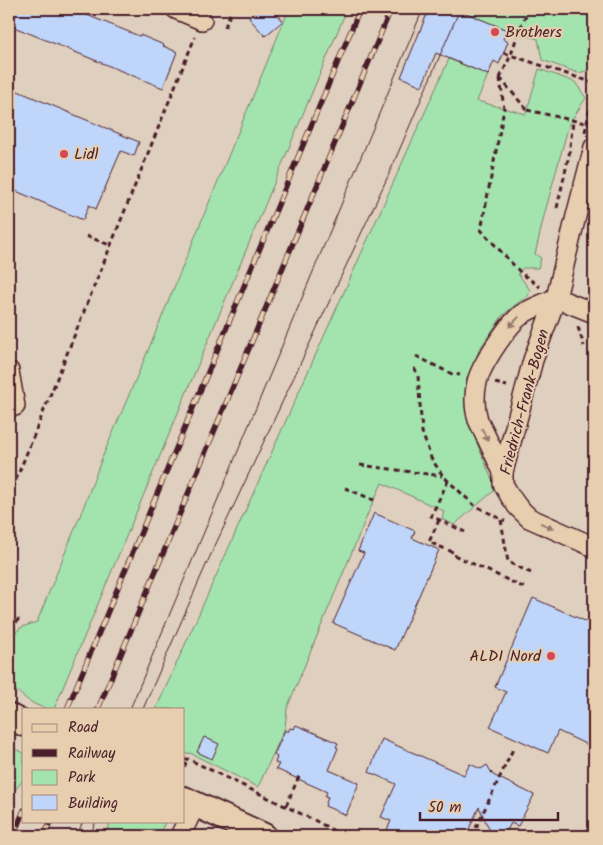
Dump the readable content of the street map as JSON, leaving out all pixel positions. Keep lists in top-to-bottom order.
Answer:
{
  "streets": {
    "street": ["Friedrich-Frank-Bogen"]
  },
  "places": ["Brothers", "Lidl", "ALDI Nord"],
  "legend": [
    "Road",
    "Railway",
    "Park",
    "Building"
  ],
  "scale_bar": "50 m"
}
